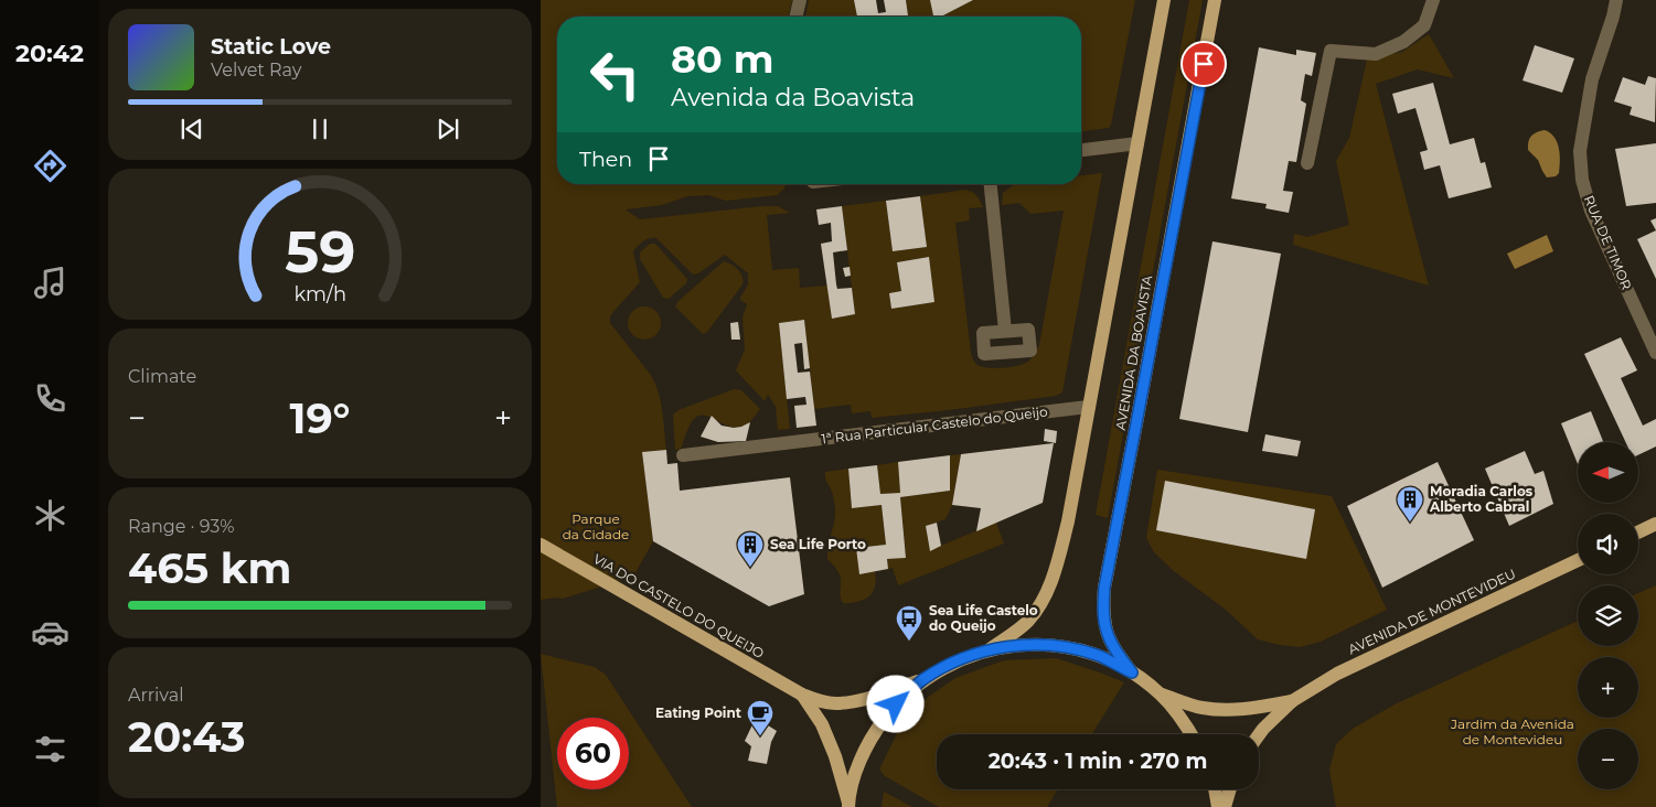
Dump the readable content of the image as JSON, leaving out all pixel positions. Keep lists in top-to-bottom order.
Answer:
{
  "streets": {
    "main road": ["AVENIDA DA BOAVISTA", "VIA DO CASTELO DO QUEIJO", "AVENIDA DE MONTEVIDEU"],
    "street": ["RUA DE TIMOR", "1ª Rua Particular Castelo do Queijo"]
  },
  "parks": ["Parque da Cidade", "Jardim da Avenida de Montevideu"],
  "places": {
    "building": ["Moradia Carlos Alberto Cabral", "Sea Life Porto"],
    "bus stop": ["Sea Life Castelo do Queijo"],
    "cafe": ["Eating Point"]
  },
  "north": "left",
  "page": {
    "tabs": "20:42",
    "turn": ["80 m", "Avenida da Boavista"],
    "song": ["Static Love", "Velvet Ray"],
    "then": "Then",
    "tile": [
      "Climate",
      ["Range · 93%", "465 km"],
      ["Arrival", "20:43"]
    ],
    "heat": ["−", "19°", "+"],
    "map_buttons": ["+", "−"],
    "limit": "60",
    "trip": "20:43 · 1 min · 270 m",
    "gauge": ["59", "km/h"]
  }
}
